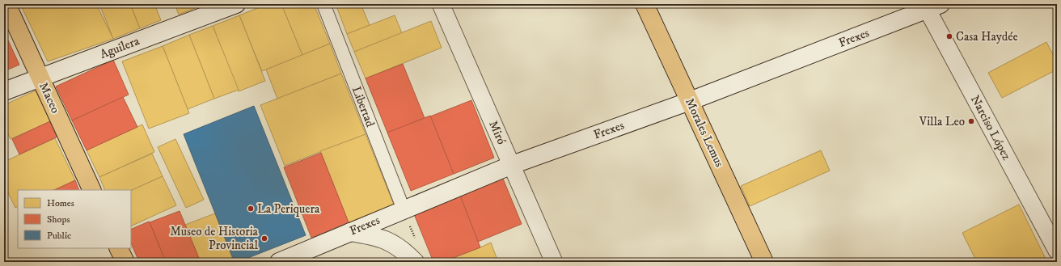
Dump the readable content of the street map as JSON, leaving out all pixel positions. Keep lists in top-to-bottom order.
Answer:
{
  "streets": {
    "main road": [
      "Frexes",
      "Aguilera",
      "Maceo",
      "Morales Lemus"
    ],
    "street": ["Libertad", "Narciso López", "Miró"]
  },
  "crossings": [
    ["Frexes", "Libertad"],
    ["Frexes", "Narciso López"],
    ["Frexes", "Miró"],
    ["Frexes", "Morales Lemus"],
    ["Aguilera", "Maceo"]
  ],
  "places": [
    "Casa Haydée",
    "Villa Leo",
    "La Periquera",
    "Museo de Historia Provincial"
  ],
  "legend": ["Homes", "Shops", "Public"]
}
